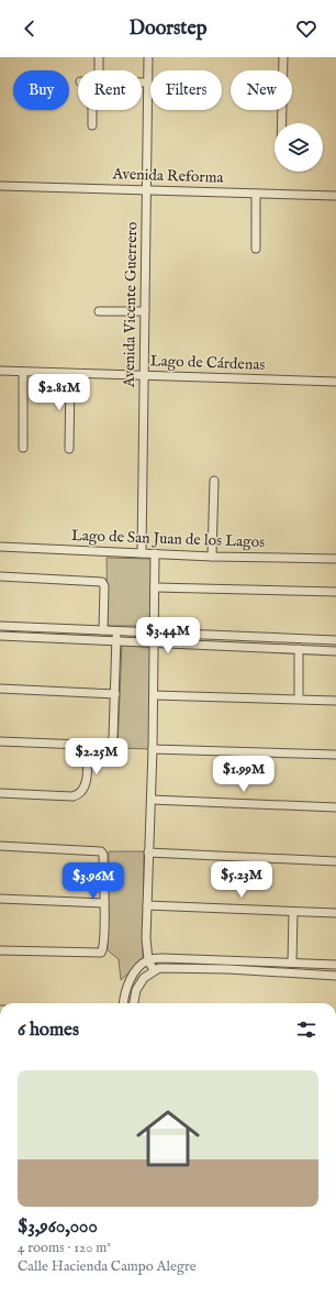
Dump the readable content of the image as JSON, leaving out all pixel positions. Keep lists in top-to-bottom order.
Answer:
{
  "streets": {
    "street": [
      "Avenida Reforma",
      "Avenida Vicente Guerrero",
      "Lago de Cárdenas",
      "Lago de San Juan de los Lagos"
    ]
  },
  "crossings": [
    ["Avenida Reforma", "Avenida Vicente Guerrero"],
    ["Avenida Vicente Guerrero", "Lago de Cárdenas"],
    ["Avenida Vicente Guerrero", "Lago de San Juan de los Lagos"]
  ],
  "page": {
    "header": "Doorstep",
    "chip": [
      "Buy",
      "Rent",
      "Filters",
      "New"
    ],
    "price": [
      "$2.81M",
      "$3.44M",
      "$2.25M",
      "$1.99M",
      "$5.23M",
      "$3.96M"
    ],
    "heading": "6 homes",
    "list": [
      {
        "name": "$3,960,000",
        "note": "4 rooms · 120 m² · Calle Hacienda Campo Alegre"
      }
    ]
  }
}
